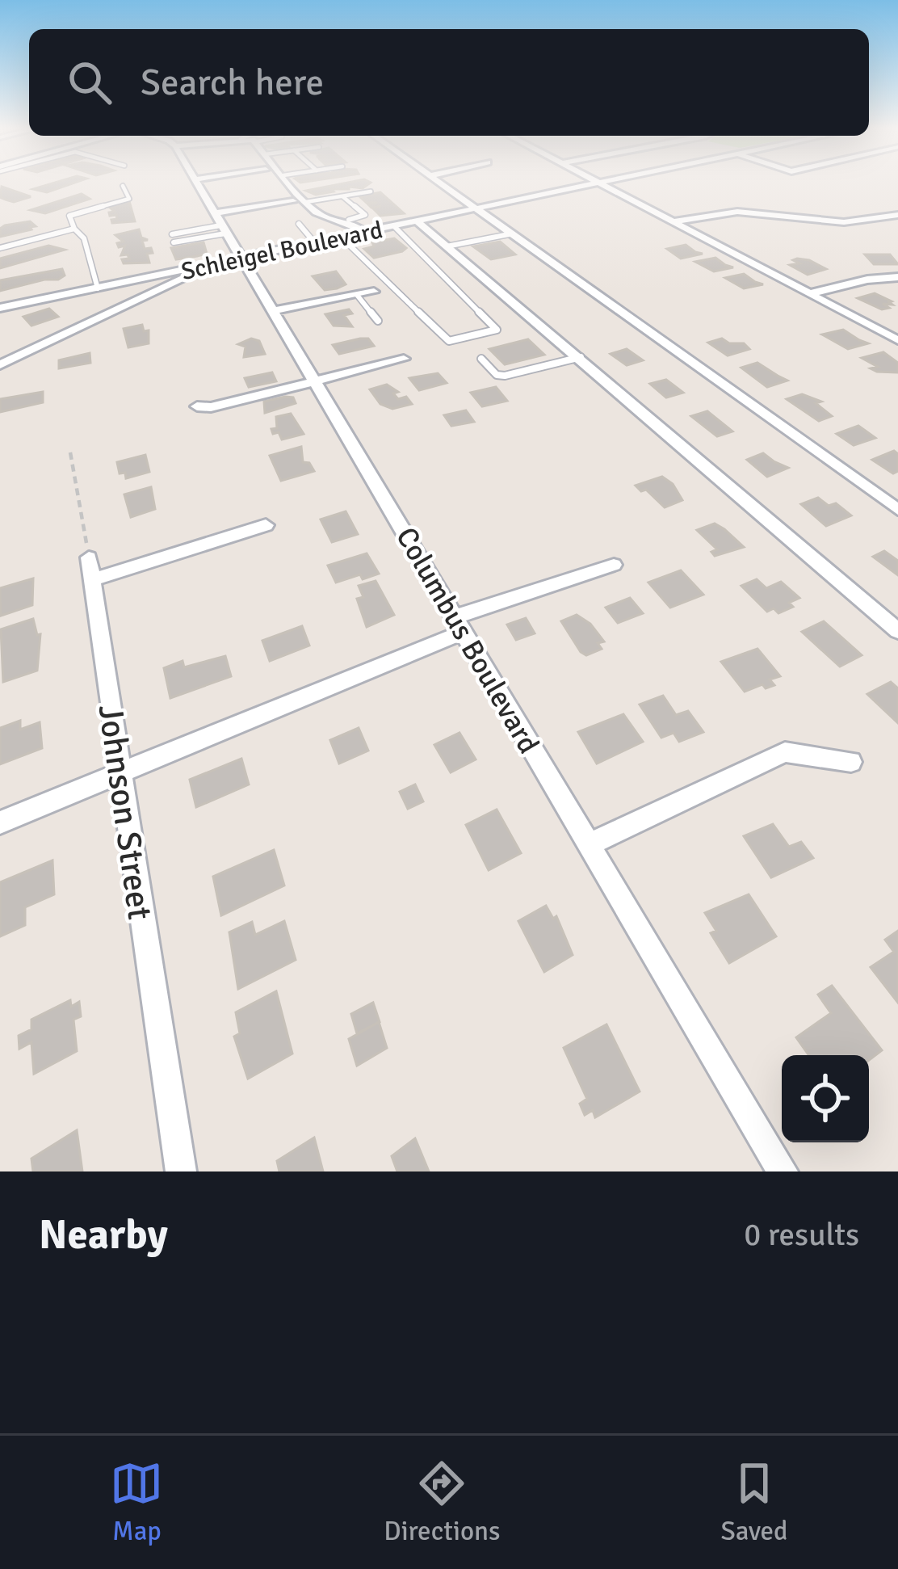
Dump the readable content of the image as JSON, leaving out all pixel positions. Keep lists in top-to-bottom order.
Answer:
{
  "streets": {
    "street": ["Schleigel Boulevard", "Columbus Boulevard", "Johnson Street"]
  },
  "crossings": [
    ["Schleigel Boulevard", "Columbus Boulevard"]
  ],
  "page": {
    "search": "Search here",
    "heading": ["Nearby", "0 results"],
    "nav": ["Map", "Directions", "Saved"]
  }
}
